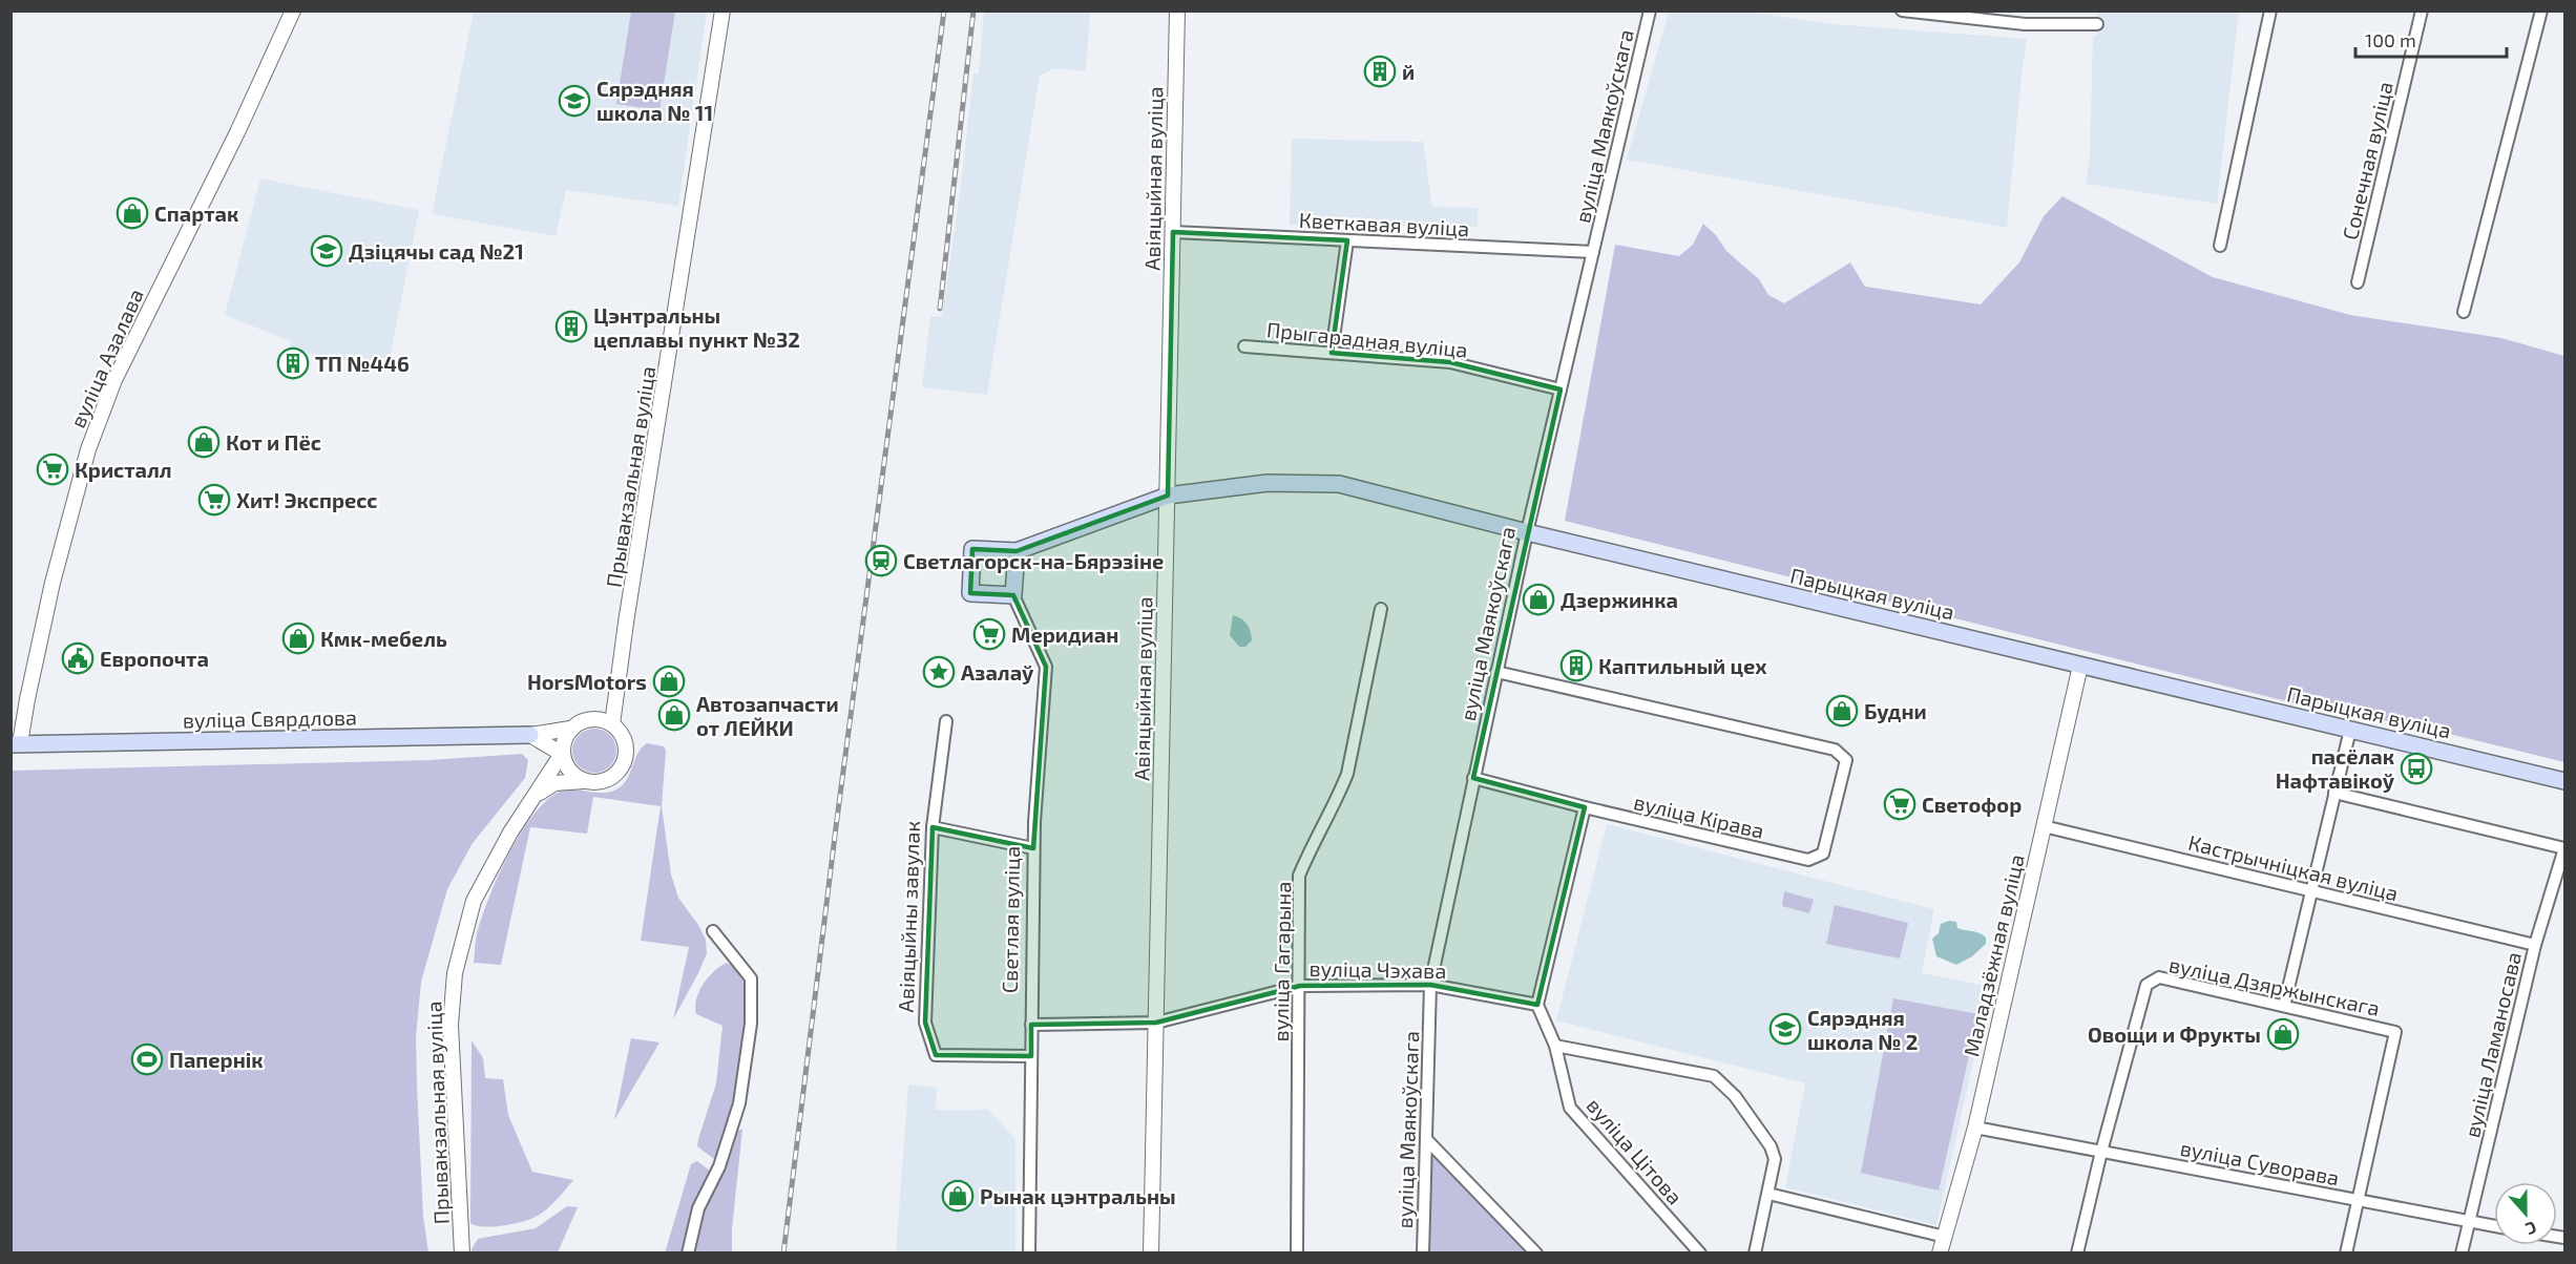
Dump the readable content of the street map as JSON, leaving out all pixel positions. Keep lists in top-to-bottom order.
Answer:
{
  "streets": {
    "main road": ["Парыцкая вуліца", "вуліца Свярдлова", "Светлая вуліца"],
    "street": [
      "вуліца Маякоўскага",
      "Сонечная вуліца",
      "Авіяцыйная вуліца",
      "Кветкавая вуліца",
      "Прыгарадная вуліца",
      "вуліца Азалава",
      "Прывакзальная вуліца",
      "вуліца Кірава",
      "Кастрычніцкая вуліца",
      "Авіяцыйны завулак",
      "Маладзёжная вуліца",
      "вуліца Гагарына",
      "вуліца Чэхава",
      "вуліца Дзяржынскага",
      "вуліца Ламаносава",
      "вуліца Цітова",
      "вуліца Суворава"
    ]
  },
  "crossings": [
    ["вуліца Маякоўскага", "Кветкавая вуліца"],
    ["вуліца Маякоўскага", "Прыгарадная вуліца"],
    ["вуліца Маякоўскага", "Парыцкая вуліца"],
    ["вуліца Маякоўскага", "вуліца Кірава"],
    ["вуліца Маякоўскага", "вуліца Чэхава"],
    ["Авіяцыйная вуліца", "Кветкавая вуліца"],
    ["Авіяцыйная вуліца", "Парыцкая вуліца"],
    ["Авіяцыйная вуліца", "вуліца Чэхава"],
    ["вуліца Азалава", "вуліца Свярдлова"],
    ["Прывакзальная вуліца", "вуліца Свярдлова"],
    ["Парыцкая вуліца", "Маладзёжная вуліца"],
    ["Кастрычніцкая вуліца", "Маладзёжная вуліца"],
    ["Кастрычніцкая вуліца", "вуліца Ламаносава"],
    ["Авіяцыйны завулак", "Светлая вуліца"],
    ["Светлая вуліца", "вуліца Чэхава"],
    ["Маладзёжная вуліца", "вуліца Суворава"],
    ["вуліца Гагарына", "вуліца Чэхава"],
    ["вуліца Чэхава", "вуліца Цітова"],
    ["вуліца Дзяржынскага", "вуліца Суворава"]
  ],
  "places": {
    "building": [
      "й",
      "Цэнтральны цеплавы пункт №32",
      "ТП №446",
      "Каптильный цех"
    ],
    "school or university": ["Сярэдняя школа № 11", "Дзіцячы сад №21", "Сярэдняя школа № 2"],
    "shop": [
      "Спартак",
      "Кот и Пёс",
      "Дзержинка",
      "Кмк-мебель",
      "HorsMotors",
      "Будни",
      "Автозапчасти от ЛЕЙКИ",
      "Овощи и Фрукты",
      "Рынак цэнтральны"
    ],
    "supermarket": [
      "Кристалл",
      "Хит! Экспресс",
      "Меридиан",
      "Светофор"
    ],
    "station": ["Светлагорск-на-Бярэзіне"],
    "public building": ["Европочта"],
    "place": ["Азалаў"],
    "bus stop": ["пасёлак Нафтавікоў"],
    "sports": ["Папернік"]
  },
  "scale_bar": "100 m",
  "north": "bottom"
}
